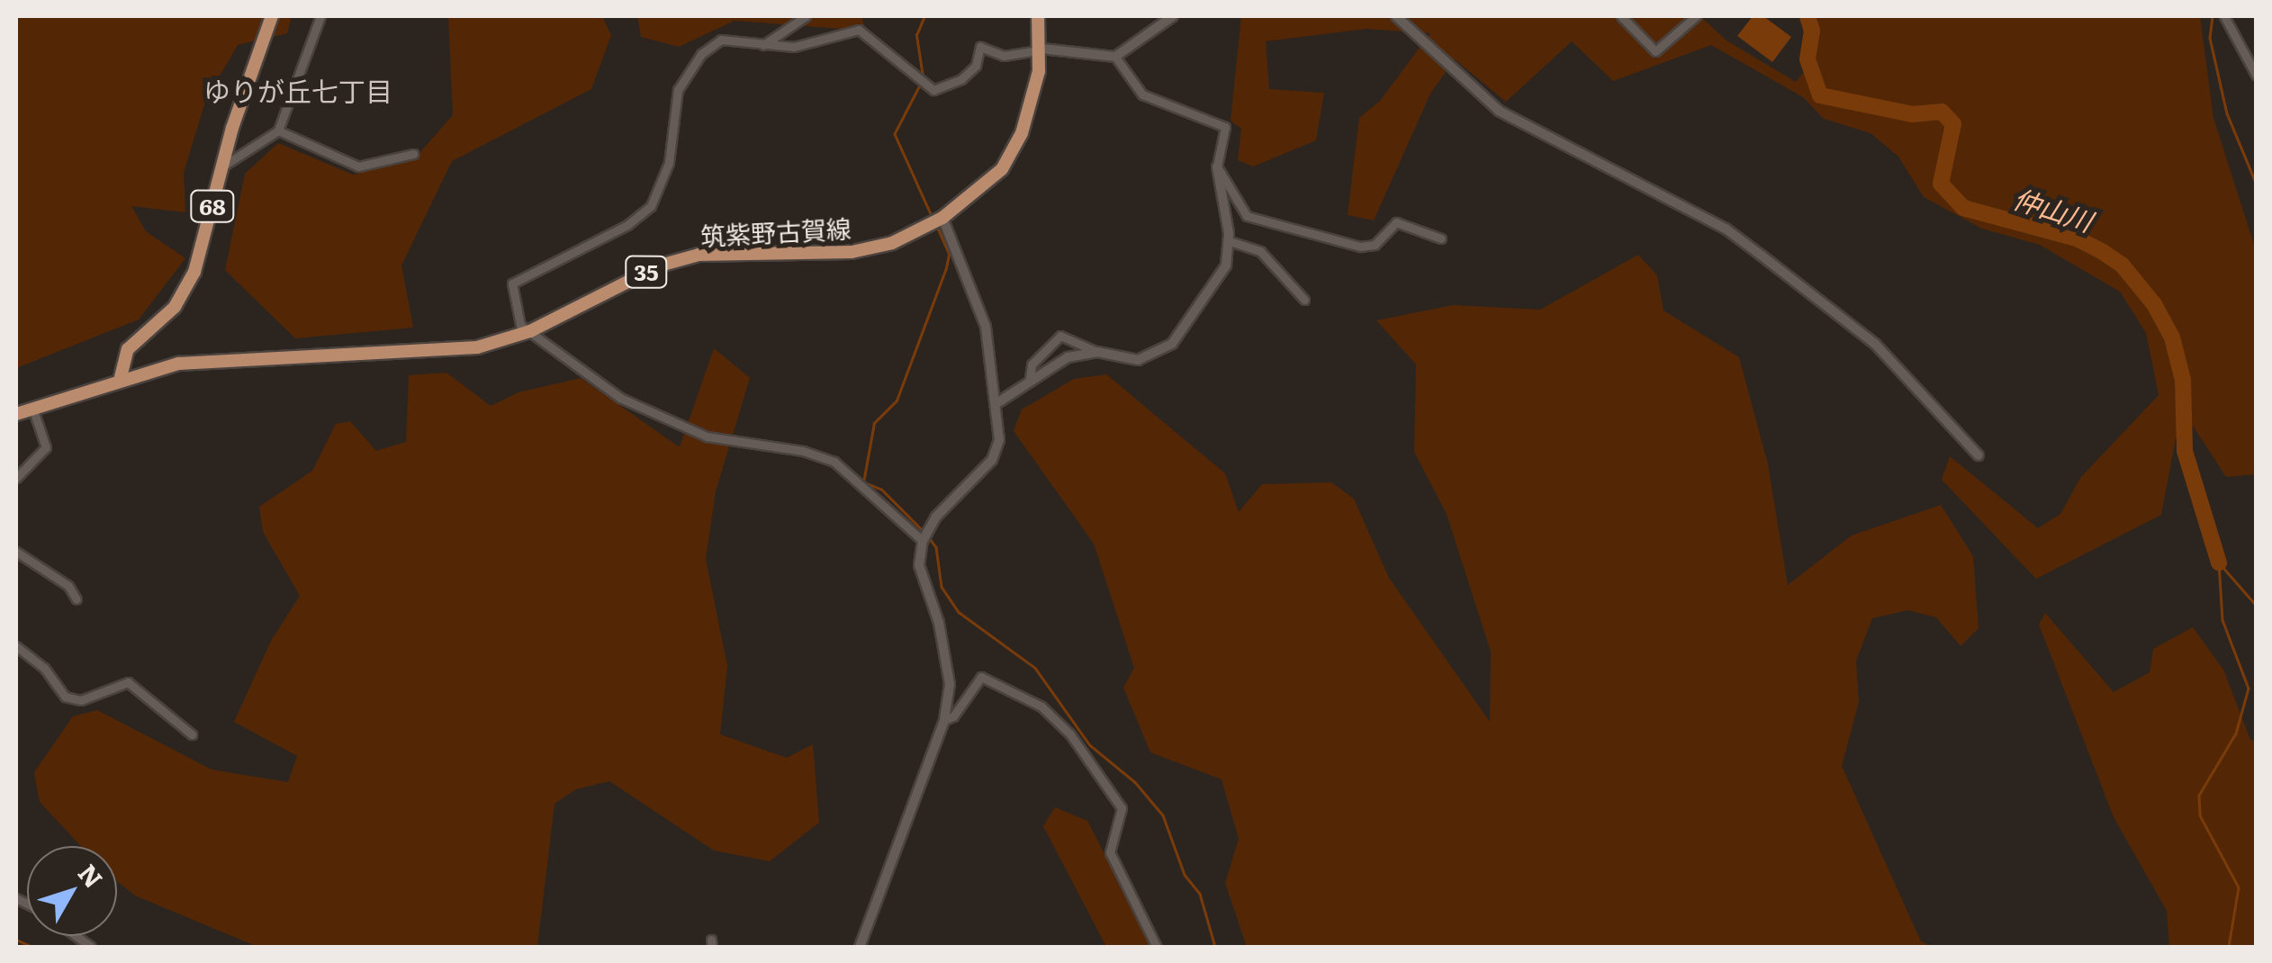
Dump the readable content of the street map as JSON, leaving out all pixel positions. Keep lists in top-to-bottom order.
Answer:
{
  "streets": {
    "main road": ["68", "筑紫野古賀線", "35"]
  },
  "crossings": [
    ["68", "筑紫野古賀線"]
  ],
  "districts": ["ゆりが丘七丁目"],
  "water": ["仲山川"],
  "north": "top right"
}
